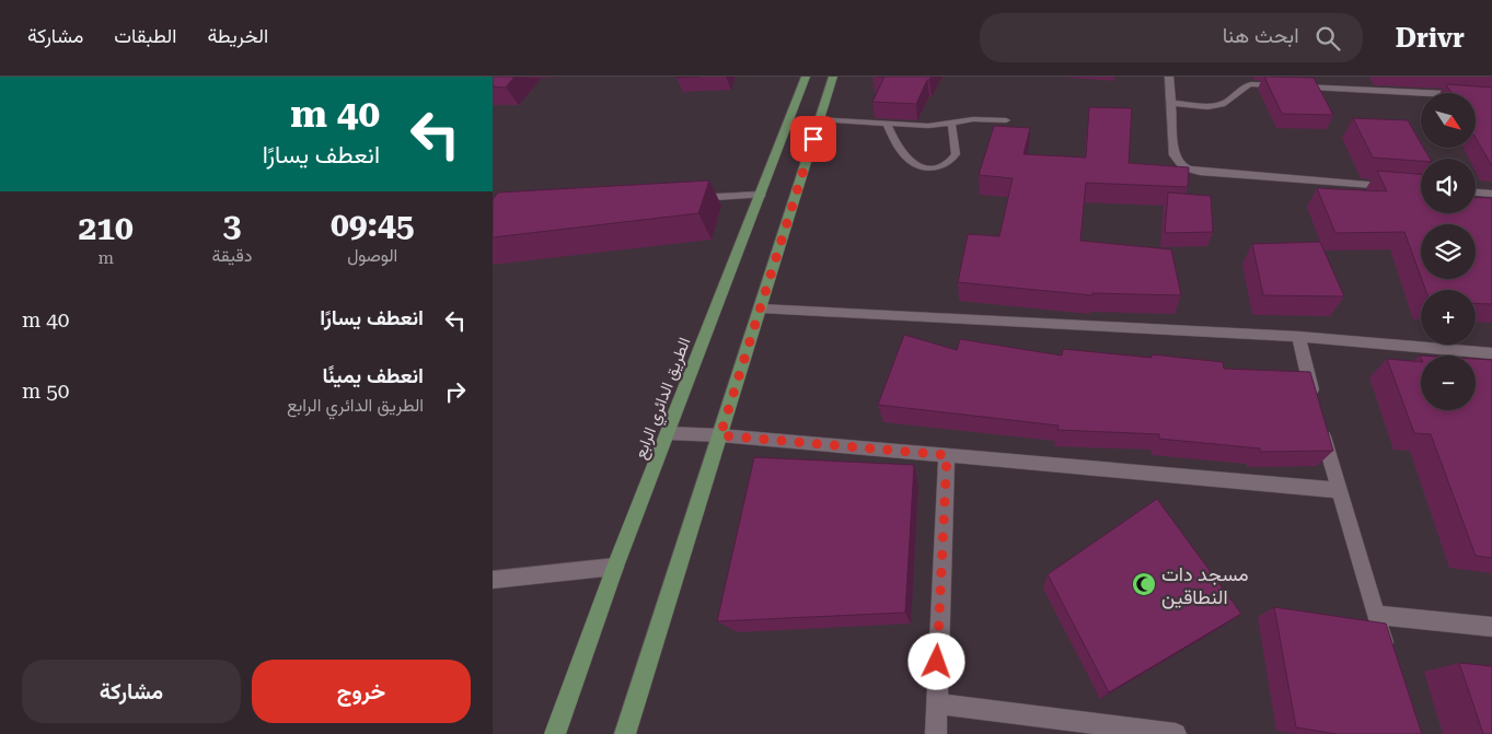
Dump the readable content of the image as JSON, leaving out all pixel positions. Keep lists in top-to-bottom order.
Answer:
{
  "streets": {
    "main road": ["الطريق الدائري الرابع"]
  },
  "places": {
    "mosque": ["مسجد دات النطاقين"]
  },
  "north": "bottom right",
  "page": {
    "header": "Drivr",
    "search": "ابحث هنا",
    "nav": ["الخريطة", "الطبقات", "مشاركة"],
    "turn": ["40 m", "انعطف يسارًا"],
    "map_buttons": ["+", "−"],
    "eta": [
      "09:45",
      "الوصول",
      "3",
      "دقيقة",
      "210",
      "m"
    ],
    "list": [
      {
        "name": "انعطف يسارًا",
        "value": "40 m"
      },
      {
        "name": "انعطف يمينًا",
        "note": "الطريق الدائري الرابع",
        "value": "50 m"
      }
    ],
    "buttons": ["خروج", "مشاركة"]
  }
}
